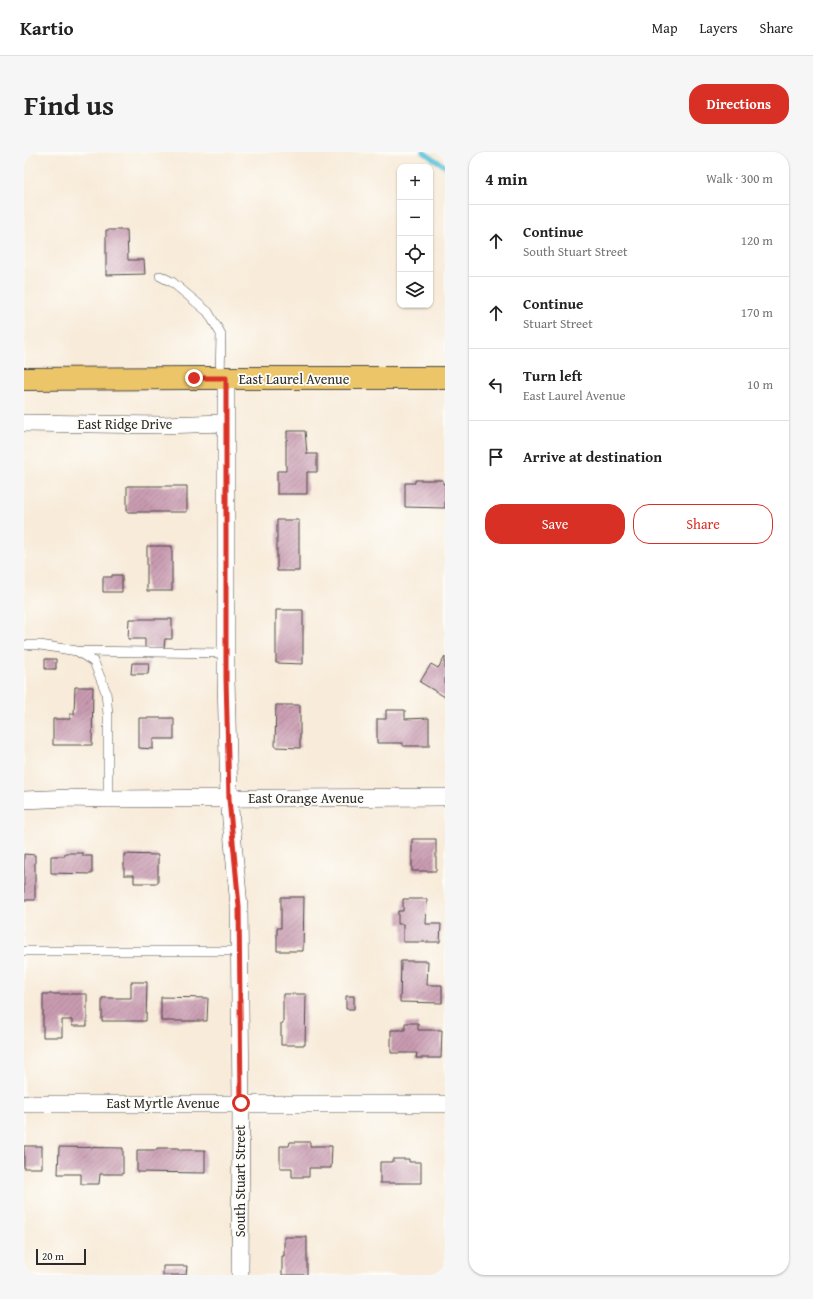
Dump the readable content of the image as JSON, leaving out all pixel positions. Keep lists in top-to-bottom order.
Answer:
{
  "streets": {
    "main road": ["East Laurel Avenue"],
    "street": [
      "East Ridge Drive",
      "East Orange Avenue",
      "East Myrtle Avenue",
      "South Stuart Street"
    ]
  },
  "crossings": [
    ["East Laurel Avenue", "South Stuart Street"],
    ["East Ridge Drive", "South Stuart Street"],
    ["East Orange Avenue", "South Stuart Street"],
    ["East Myrtle Avenue", "South Stuart Street"]
  ],
  "scale_bar": "20 m",
  "page": {
    "header": "Kartio",
    "nav": ["Map", "Layers", "Share"],
    "title": "Find us",
    "buttons": [
      "Directions",
      ["Save", "Share"]
    ],
    "heading": ["4 min", "Walk · 300 m"],
    "map_buttons": ["+", "−"],
    "list": [
      ["Continue", "South Stuart Street", "120 m"],
      ["Continue", "Stuart Street", "170 m"],
      ["Turn left", "East Laurel Avenue", "10 m"],
      "Arrive at destination"
    ],
    "scale": "20 m"
  }
}
